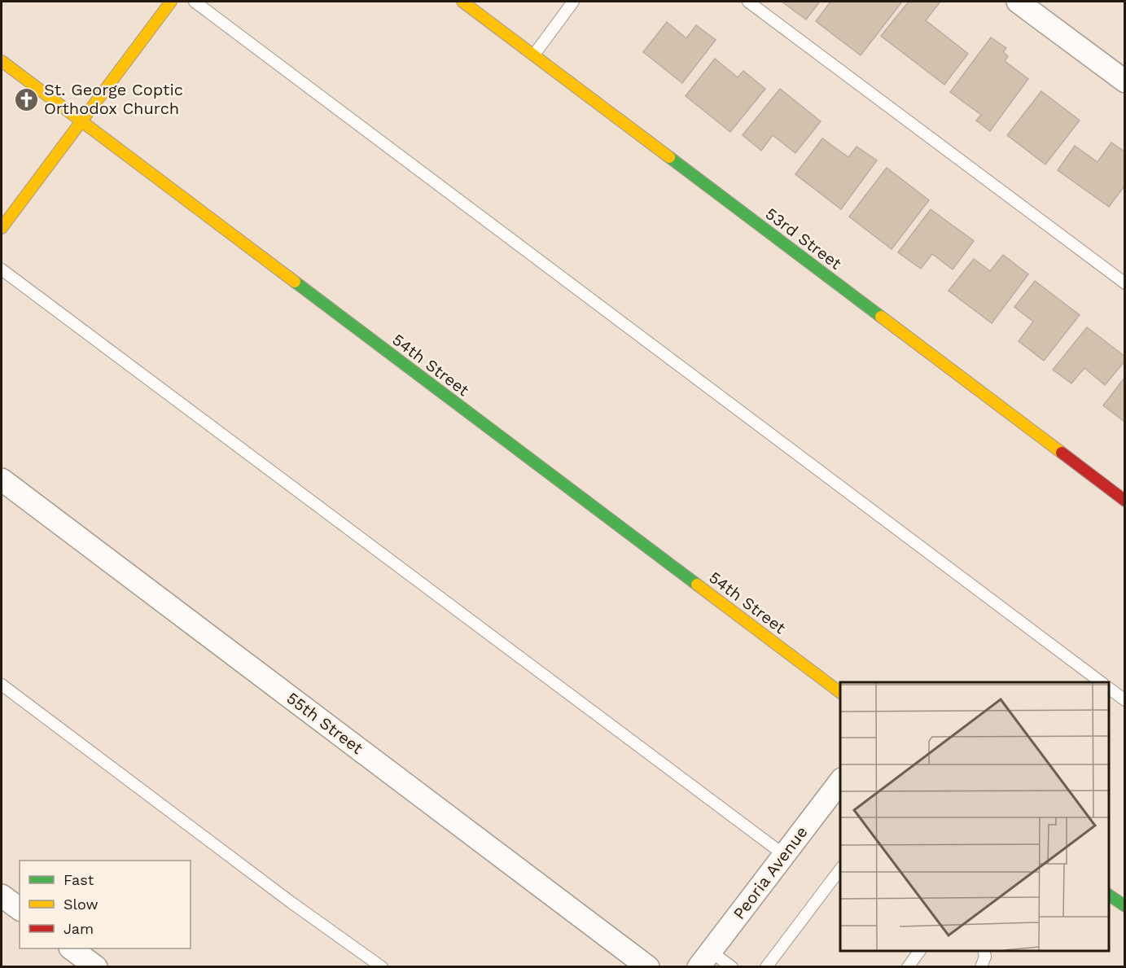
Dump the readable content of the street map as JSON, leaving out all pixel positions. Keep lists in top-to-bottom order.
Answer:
{
  "streets": {
    "street": [
      "53rd Street",
      "54th Street",
      "55th Street",
      "Peoria Avenue"
    ]
  },
  "places": {
    "church": ["St. George Coptic Orthodox Church"]
  },
  "legend": ["Fast", "Slow", "Jam"]
}
